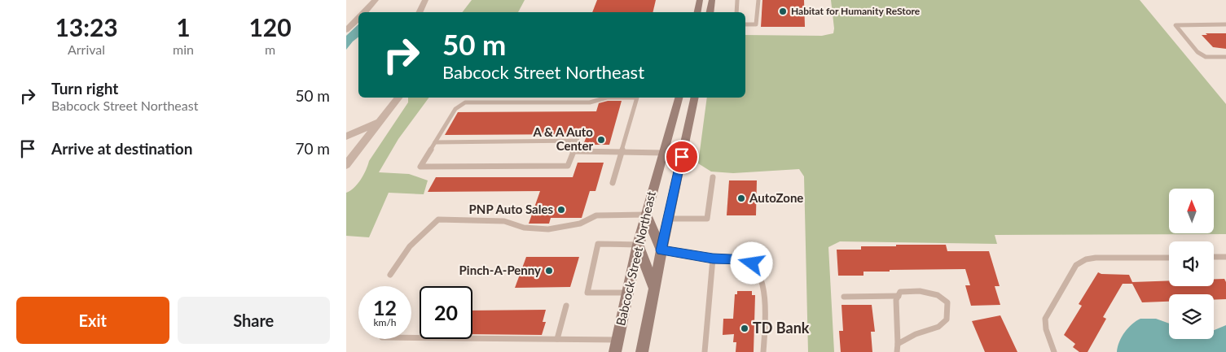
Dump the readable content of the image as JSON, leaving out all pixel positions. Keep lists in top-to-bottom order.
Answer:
{
  "streets": {
    "main road": ["Babcock Street Northeast"]
  },
  "places": [
    "Habitat for Humanity ReStore",
    "A & A Auto Center",
    "AutoZone",
    "PNP Auto Sales",
    "Pinch-A-Penny",
    "TD Bank"
  ],
  "north": "top",
  "page": {
    "eta": [
      "13:23",
      "Arrival",
      "1",
      "min",
      "120",
      "m"
    ],
    "turn": ["50 m", "Babcock Street Northeast"],
    "list": [
      {
        "name": "Turn right",
        "note": "Babcock Street Northeast",
        "value": "50 m"
      },
      {
        "name": "Arrive at destination",
        "value": "70 m"
      }
    ],
    "speed": "12 km/h",
    "limit": "20",
    "buttons": ["Exit", "Share"]
  }
}
